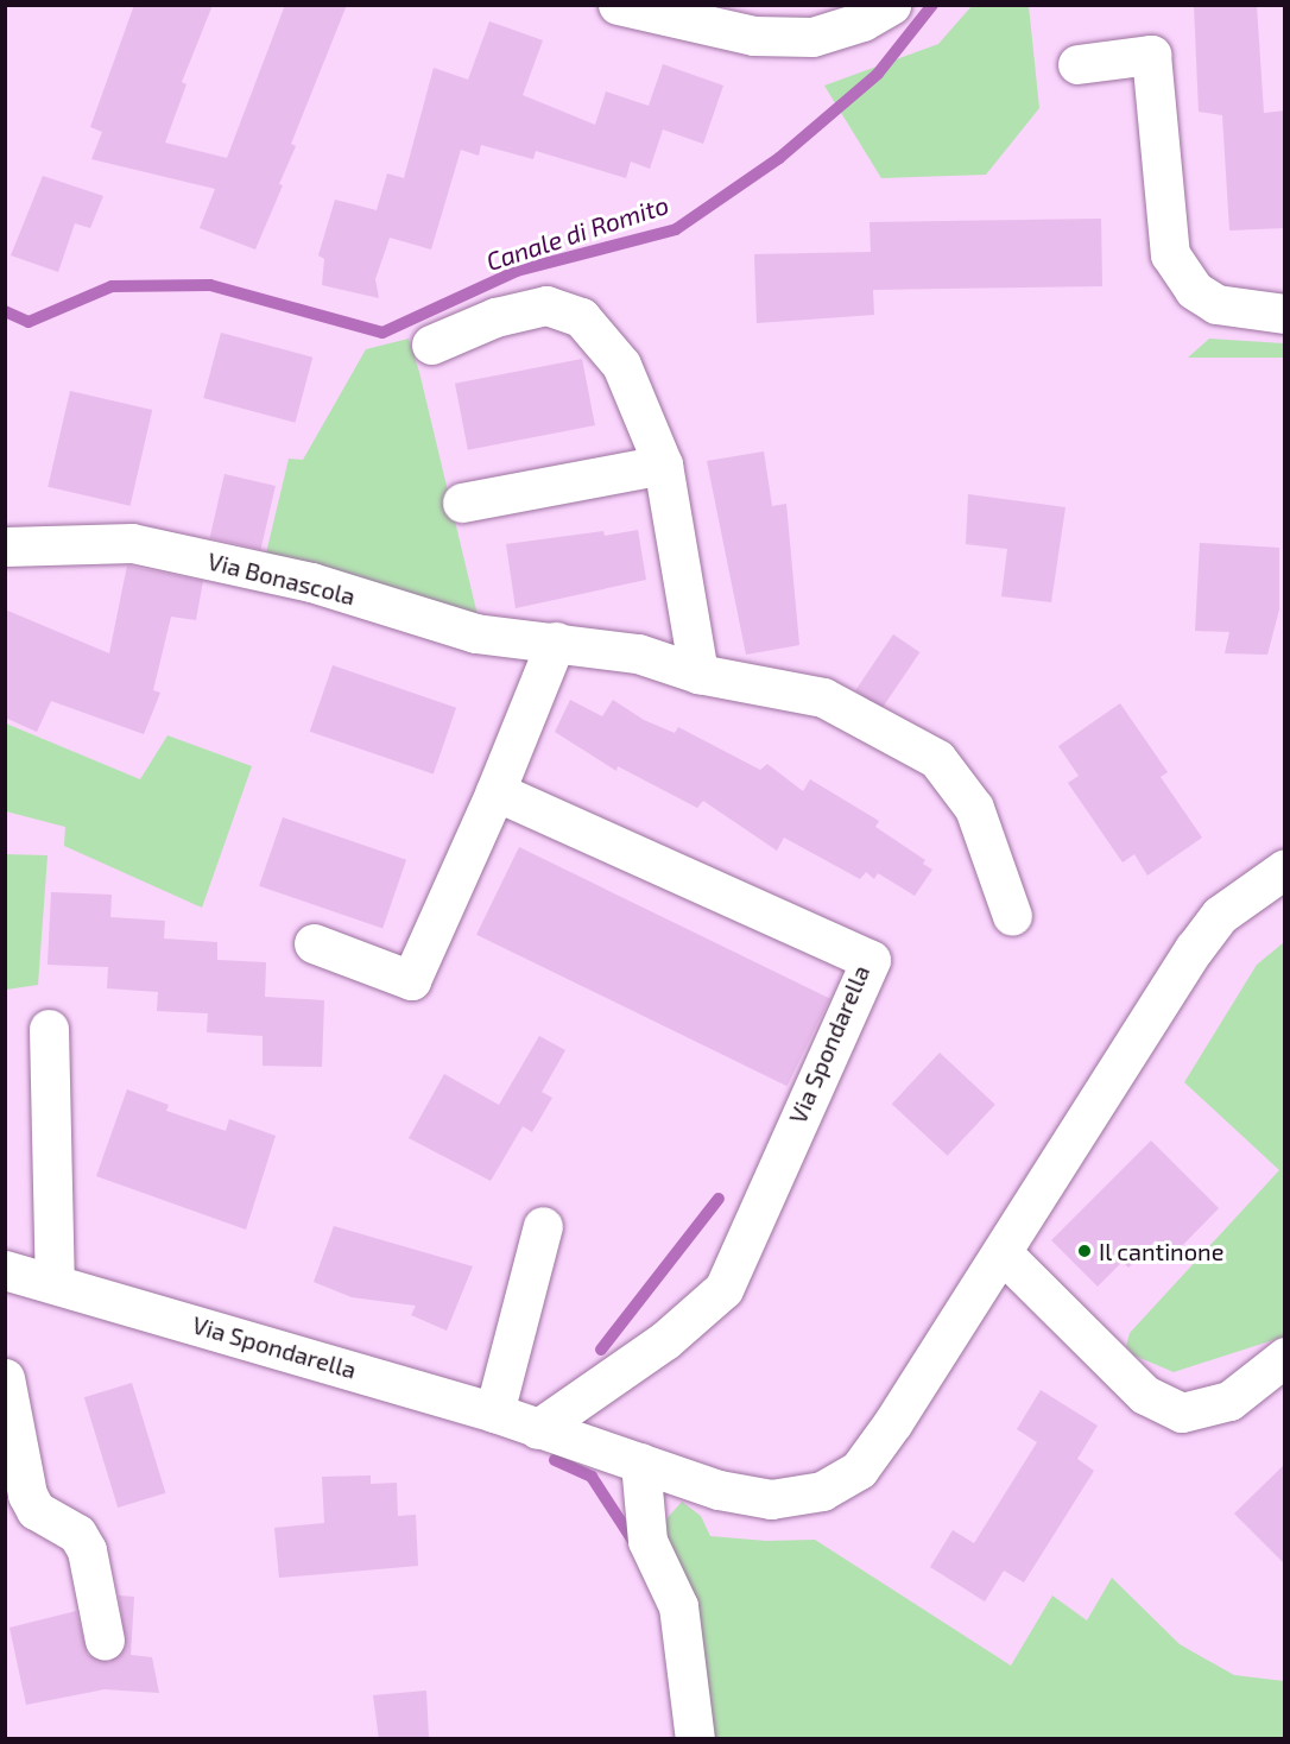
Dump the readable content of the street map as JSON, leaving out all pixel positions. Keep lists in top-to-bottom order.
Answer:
{
  "streets": {
    "street": ["Via Bonascola", "Via Spondarella"]
  },
  "water": ["Canale di Romito"],
  "places": ["Il cantinone"]
}
